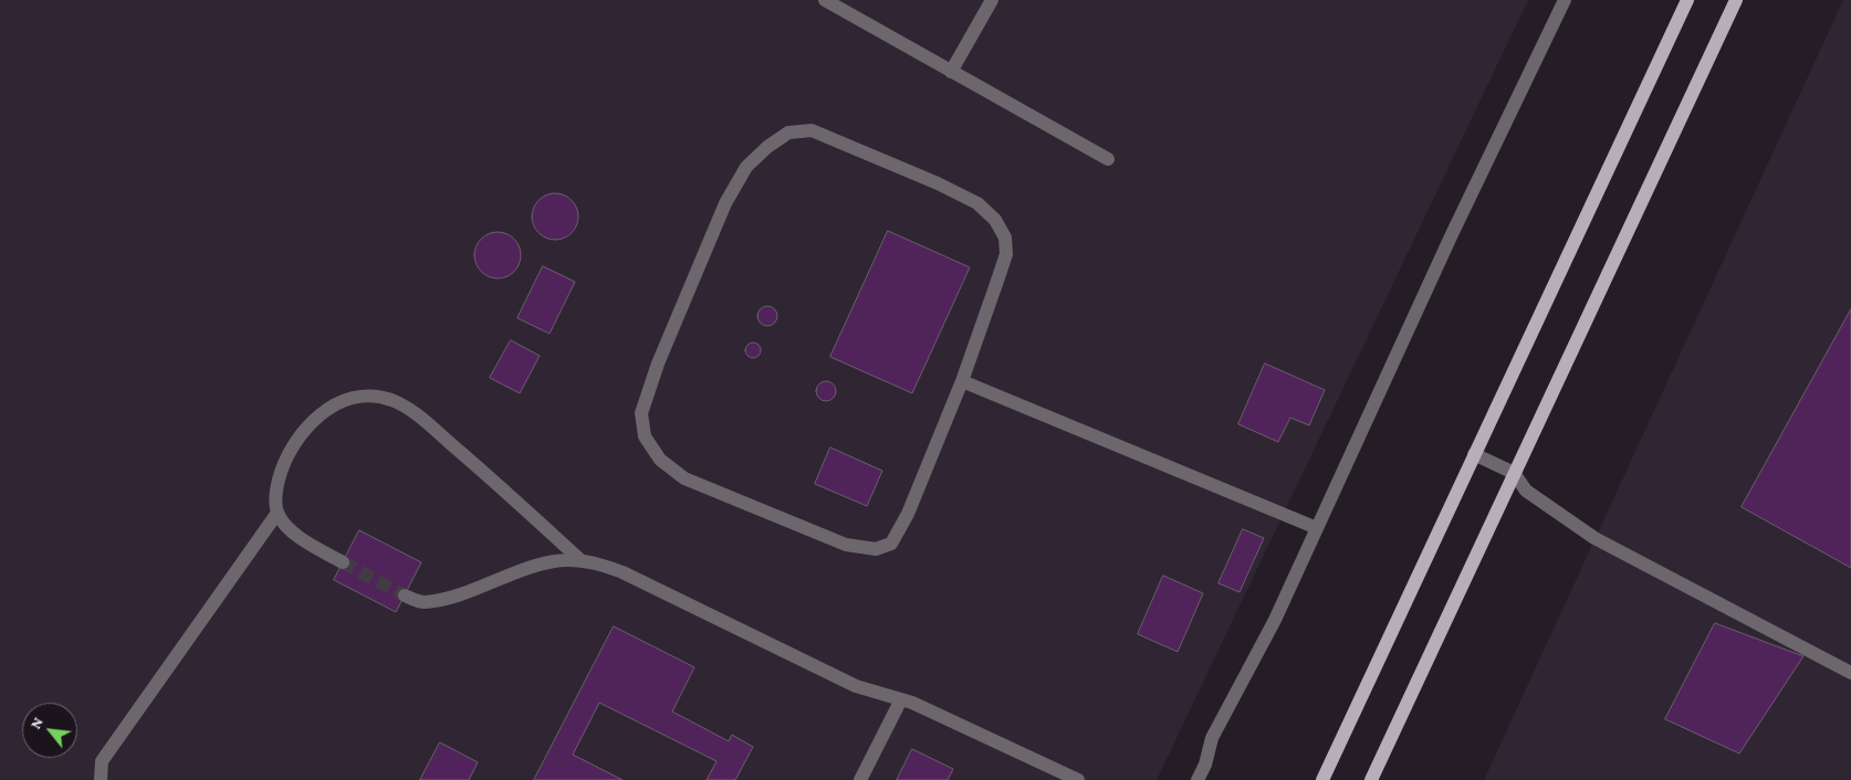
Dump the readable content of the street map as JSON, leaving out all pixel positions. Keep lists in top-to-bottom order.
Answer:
{
  "north": "top left"
}
